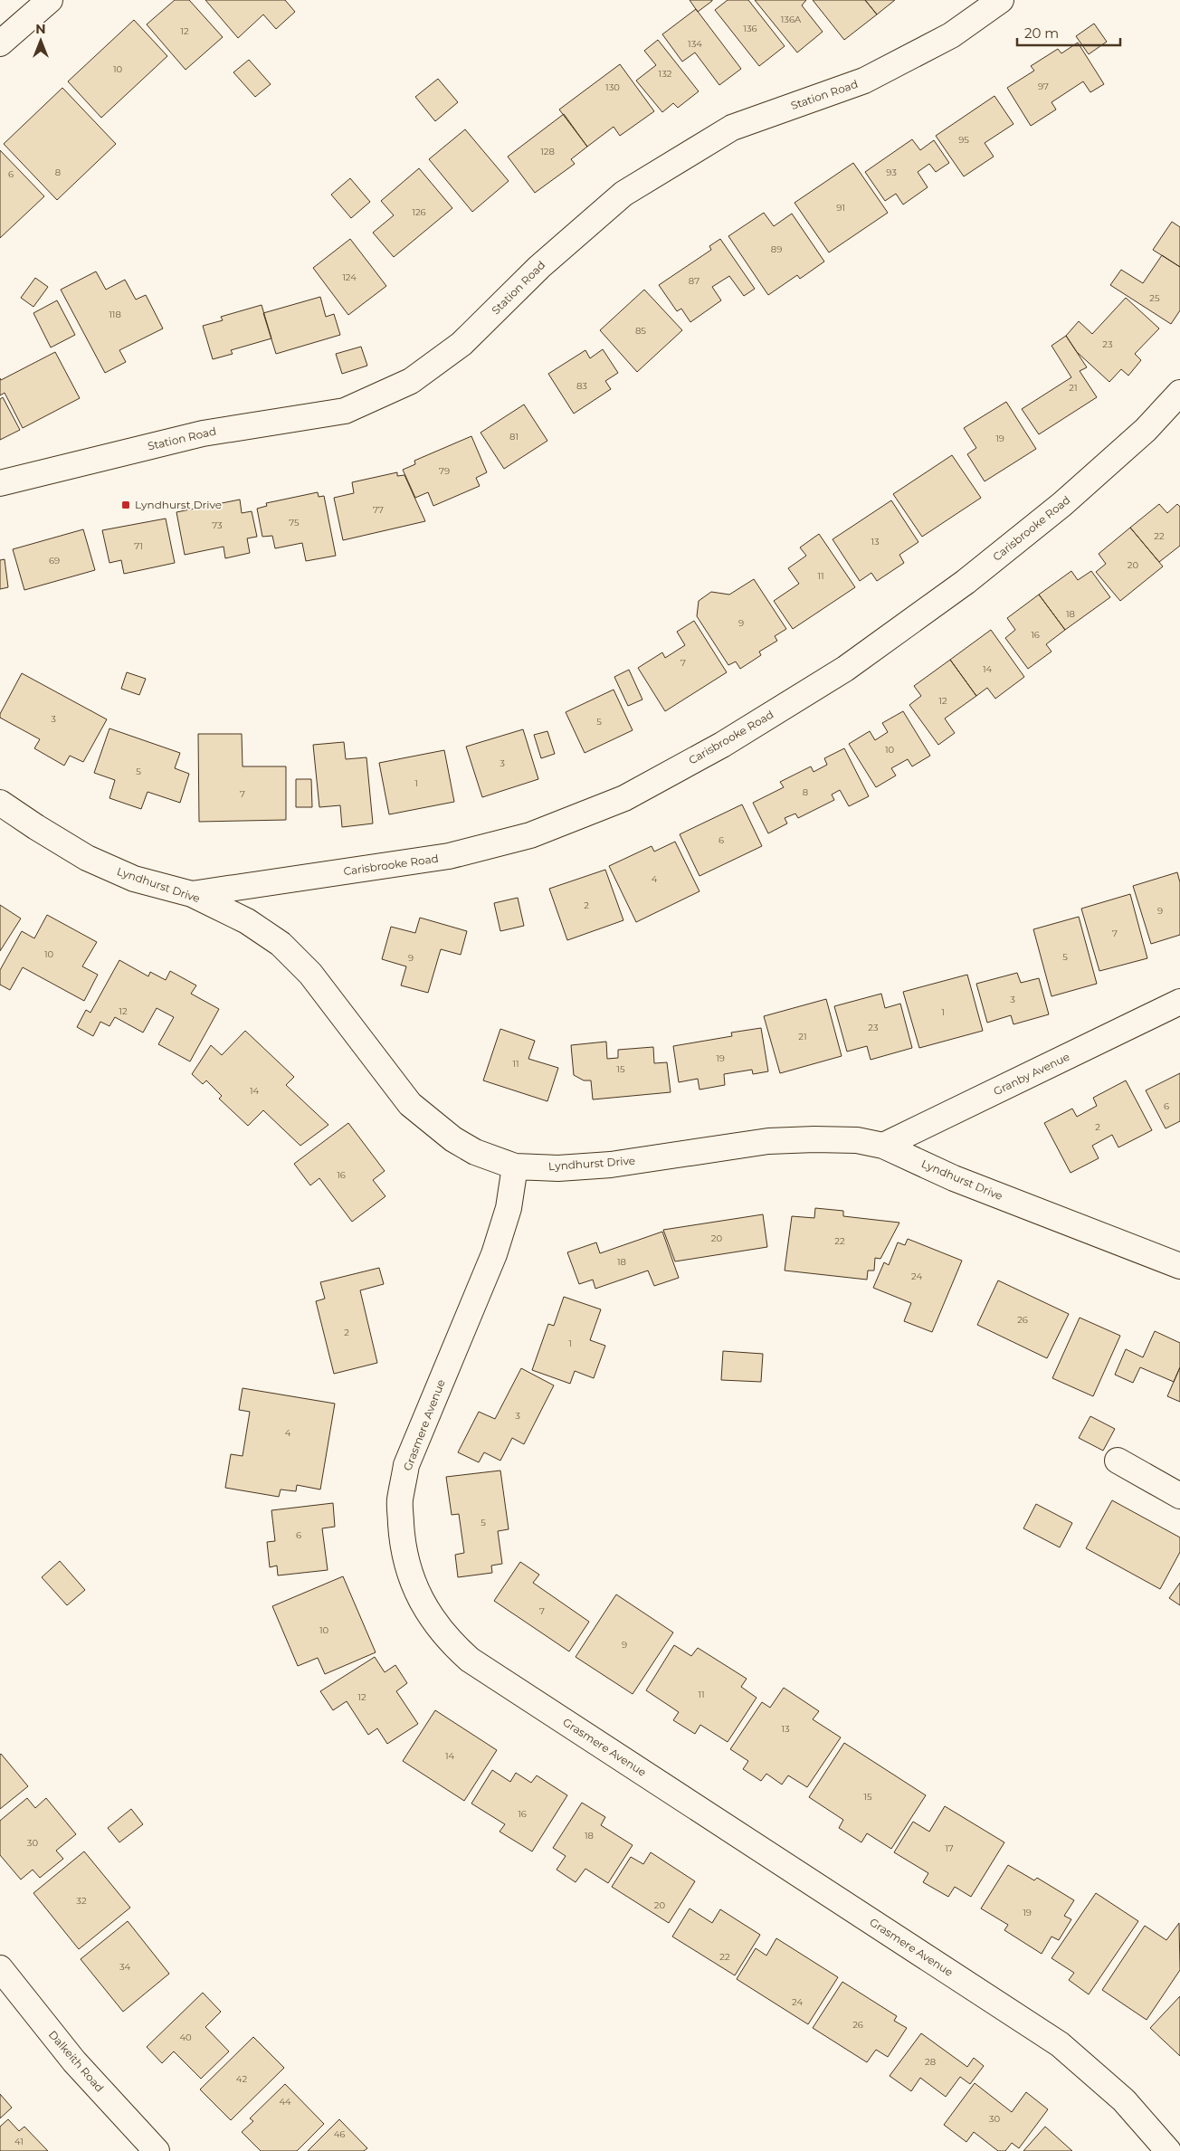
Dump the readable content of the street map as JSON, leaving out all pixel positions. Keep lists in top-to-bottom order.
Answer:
{
  "streets": {
    "street": [
      "Station Road",
      "Carisbrooke Road",
      "Lyndhurst Drive",
      "Granby Avenue",
      "Grasmere Avenue",
      "Dalkeith Road"
    ]
  },
  "crossings": [
    ["Carisbrooke Road", "Lyndhurst Drive"],
    ["Lyndhurst Drive", "Granby Avenue"],
    ["Lyndhurst Drive", "Grasmere Avenue"]
  ],
  "places": {
    "transit": ["Lyndhurst Drive"]
  },
  "house_numbers": [
    "136A",
    "136",
    "12",
    "134",
    "10",
    "132",
    "97",
    "130",
    "95",
    "128",
    "8",
    "93",
    "6",
    "91",
    "126",
    "89",
    "124",
    "87",
    "25",
    "118",
    "85",
    "23",
    "83",
    "21",
    "81",
    "19",
    "79",
    "77",
    "75",
    "73",
    "22",
    "13",
    "71",
    "69",
    "20",
    "11",
    "18",
    "9",
    "16",
    "7",
    "14",
    "12",
    "3",
    "5",
    "10",
    "3",
    "5",
    "1",
    "8",
    "7",
    "6",
    "4",
    "2",
    "9",
    "7",
    "10",
    "5",
    "9",
    "3",
    "12",
    "1",
    "23",
    "21",
    "19",
    "11",
    "15",
    "14",
    "6",
    "2",
    "16",
    "20",
    "22",
    "18",
    "24",
    "26",
    "2",
    "1",
    "3",
    "4",
    "5",
    "6",
    "7",
    "10",
    "9",
    "11",
    "12",
    "13",
    "14",
    "15",
    "16",
    "18",
    "30",
    "17",
    "32",
    "20",
    "19",
    "22",
    "34",
    "24",
    "26",
    "40",
    "28",
    "42",
    "44",
    "30",
    "46",
    "41"
  ],
  "scale_bar": "20 m",
  "north": "top"
}
